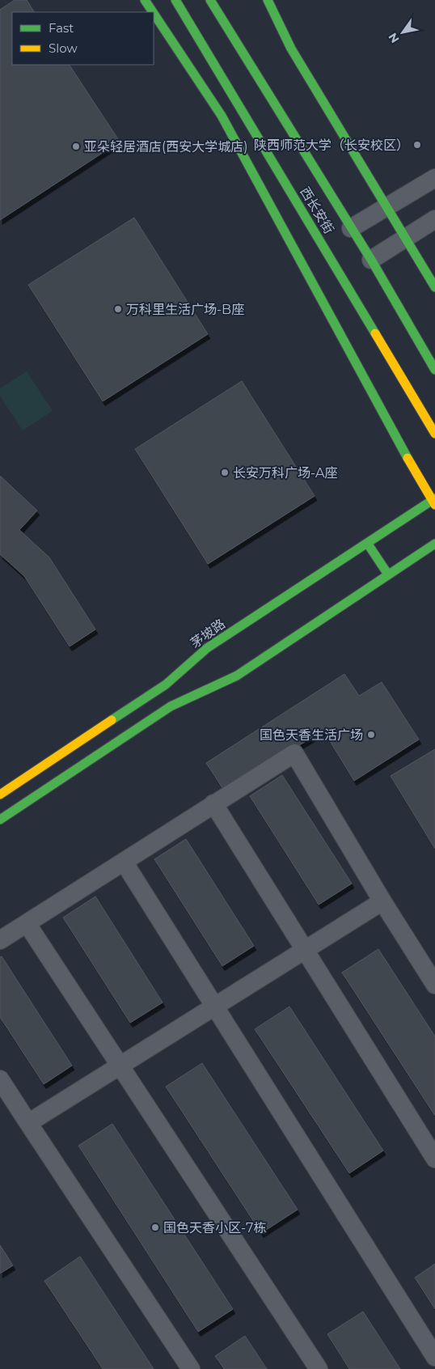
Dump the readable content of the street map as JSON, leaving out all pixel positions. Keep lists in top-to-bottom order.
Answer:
{
  "streets": {
    "main road": ["西长安街", "茅坡路"]
  },
  "places": [
    "陕西师范大学（长安校区）",
    "亚朵轻居酒店(西安大学城店)",
    "万科里生活广场-B座",
    "长安万科广场-A座",
    "国色天香生活广场",
    "国色天香小区-7栋"
  ],
  "legend": ["Fast", "Slow"],
  "north": "bottom left"
}
